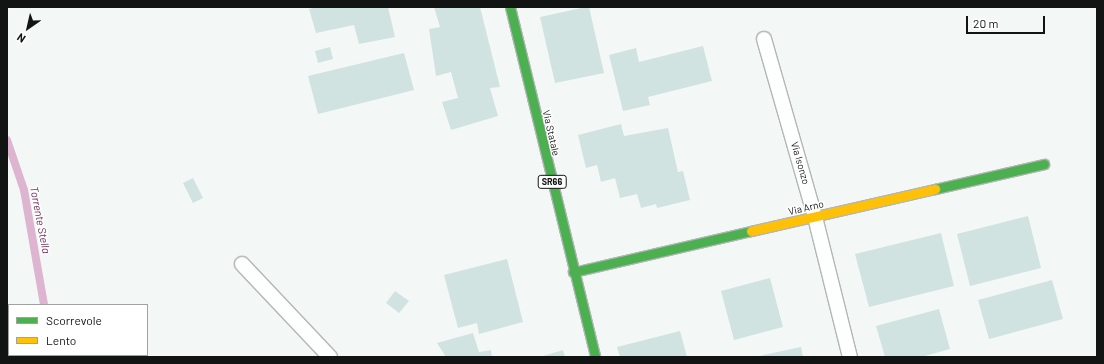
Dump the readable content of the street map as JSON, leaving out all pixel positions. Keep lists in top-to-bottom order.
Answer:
{
  "streets": {
    "street": ["Via Statale", "SR66", "Via Arno"],
    "lane": ["Via Isonzo"]
  },
  "crossings": [
    ["Via Statale", "Via Arno"],
    ["Via Isonzo", "Via Arno"]
  ],
  "water": ["Torrente Stella"],
  "legend": ["Scorrevole", "Lento"],
  "scale_bar": "20 m",
  "north": "bottom left"
}
